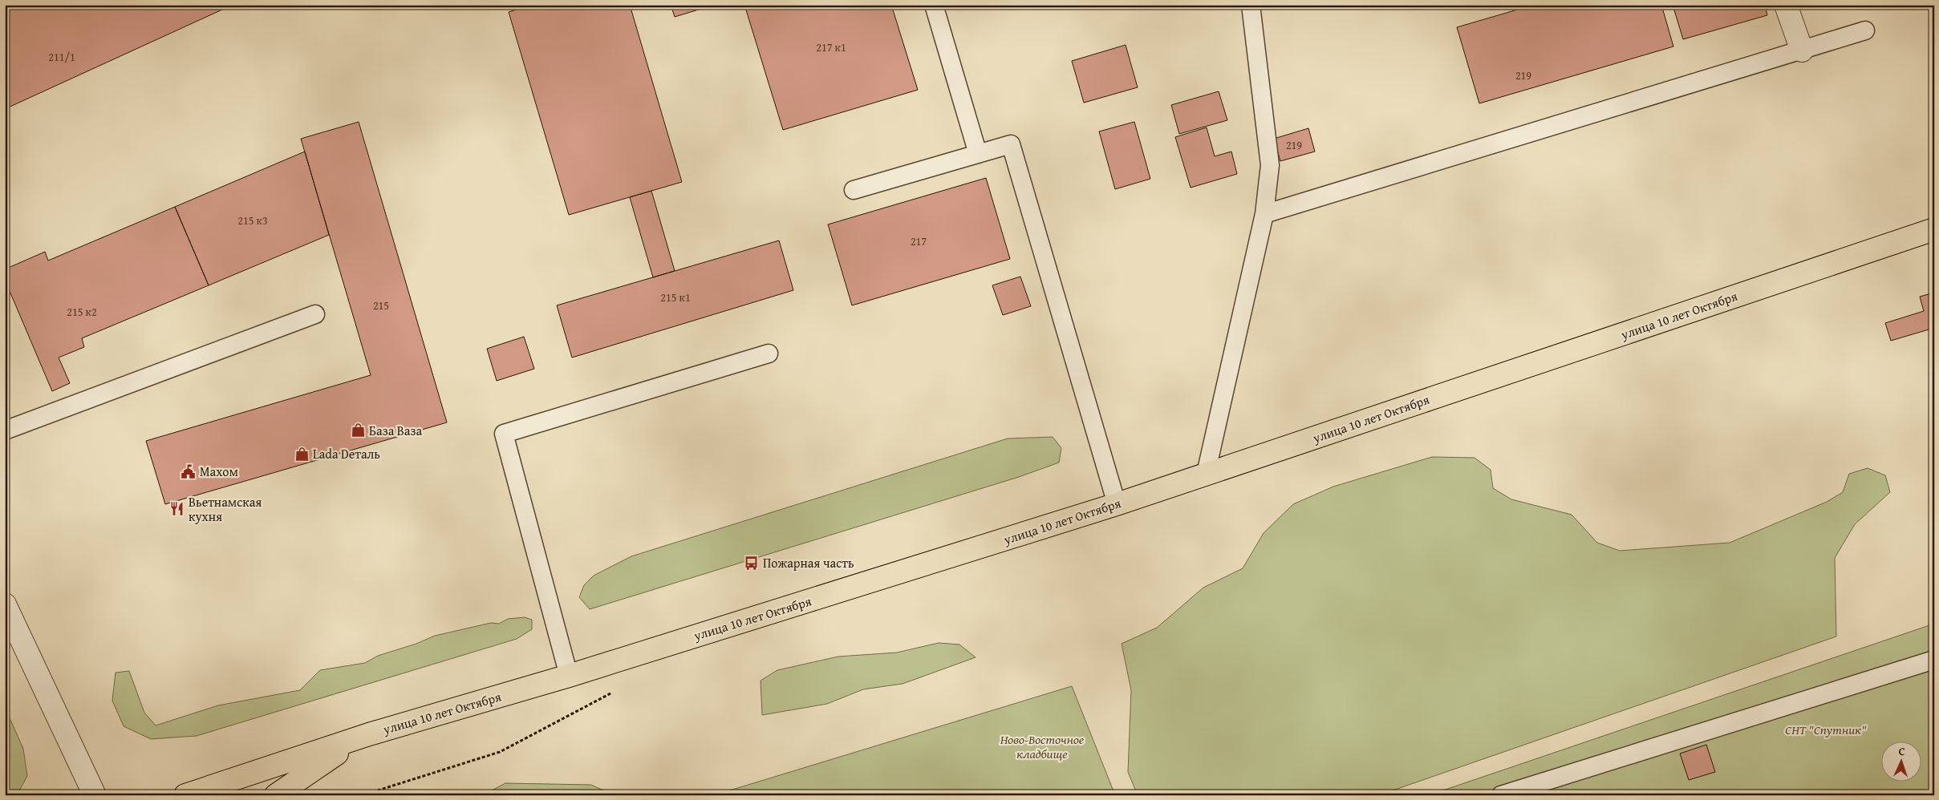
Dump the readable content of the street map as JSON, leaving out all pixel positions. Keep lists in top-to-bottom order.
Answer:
{
  "streets": {
    "main road": ["улица 10 лет Октября"]
  },
  "parks": ["СНТ \"Спутник\"", "Ново-Восточное кладбище"],
  "places": {
    "shop": ["База Ваза", "Lada Dеталь"],
    "public building": ["Махом"],
    "restaurant": ["Вьетнамская кухня"],
    "bus stop": ["Пожарная часть"]
  },
  "house_numbers": [
    "217 к1",
    "211/1",
    "219",
    "219",
    "215 к3",
    "217",
    "215 к1",
    "215",
    "215 к2"
  ],
  "north": "top"
}
